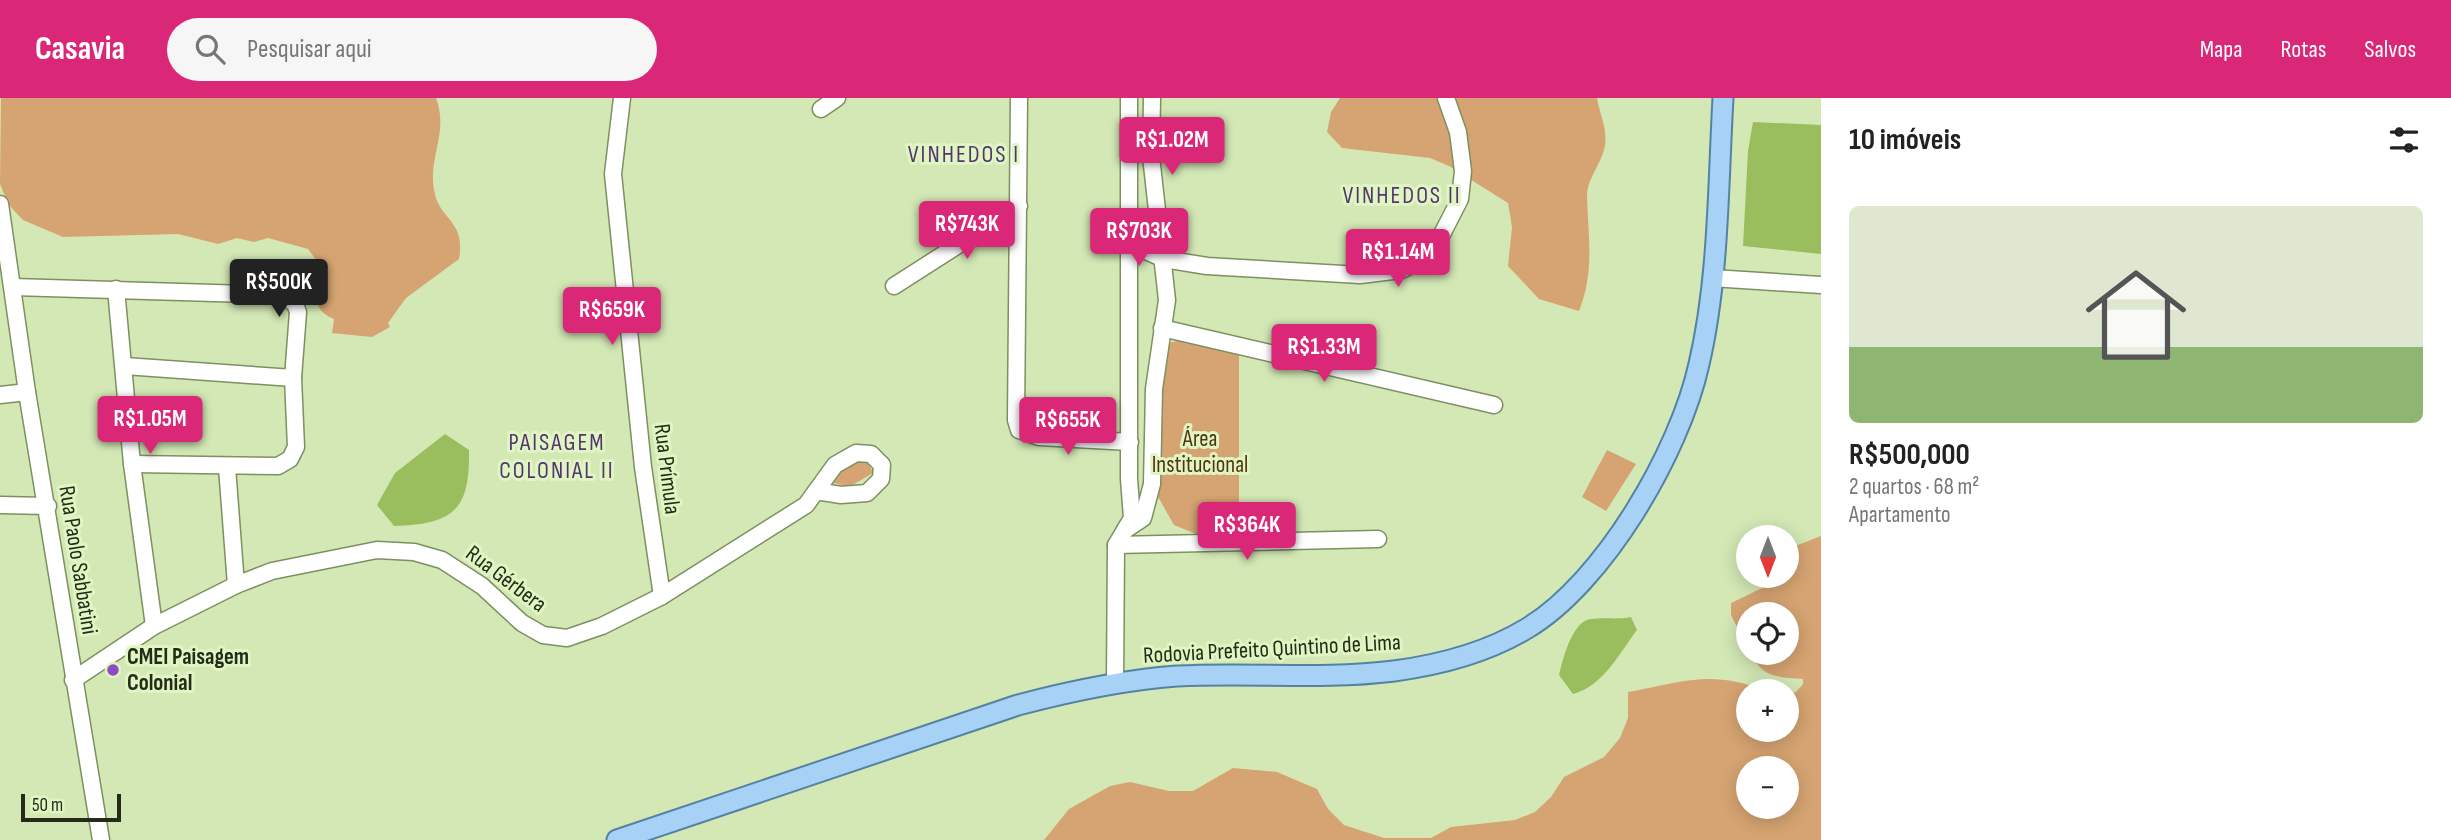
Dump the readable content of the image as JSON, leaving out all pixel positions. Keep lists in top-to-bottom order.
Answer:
{
  "streets": {
    "main road": ["Rodovia Prefeito Quintino de Lima"],
    "street": ["Rua Prímula", "Rua Paolo Sabbatini", "Rua Gérbera"]
  },
  "crossings": [
    ["Rua Prímula", "Rua Gérbera"],
    ["Rua Paolo Sabbatini", "Rua Gérbera"]
  ],
  "districts": ["VINHEDOS I", "VINHEDOS II", "PAISAGEM COLONIAL II"],
  "parks": ["Área Institucional"],
  "places": ["CMEI Paisagem Colonial"],
  "scale_bar": "50 m",
  "north": "bottom",
  "page": {
    "header": "Casavia",
    "search": "Pesquisar aqui",
    "nav": ["Mapa", "Rotas", "Salvos"],
    "heading": "10 imóveis",
    "price": [
      "R$1.02M",
      "R$743K",
      "R$703K",
      "R$1.14M",
      "R$500K",
      "R$659K",
      "R$1.33M",
      "R$1.05M",
      "R$655K",
      "R$364K"
    ],
    "list": [
      {
        "name": "R$500,000",
        "note": "2 quartos · 68 m² · Apartamento"
      }
    ],
    "map_buttons": ["+", "−"],
    "scale": "50 m"
  }
}
